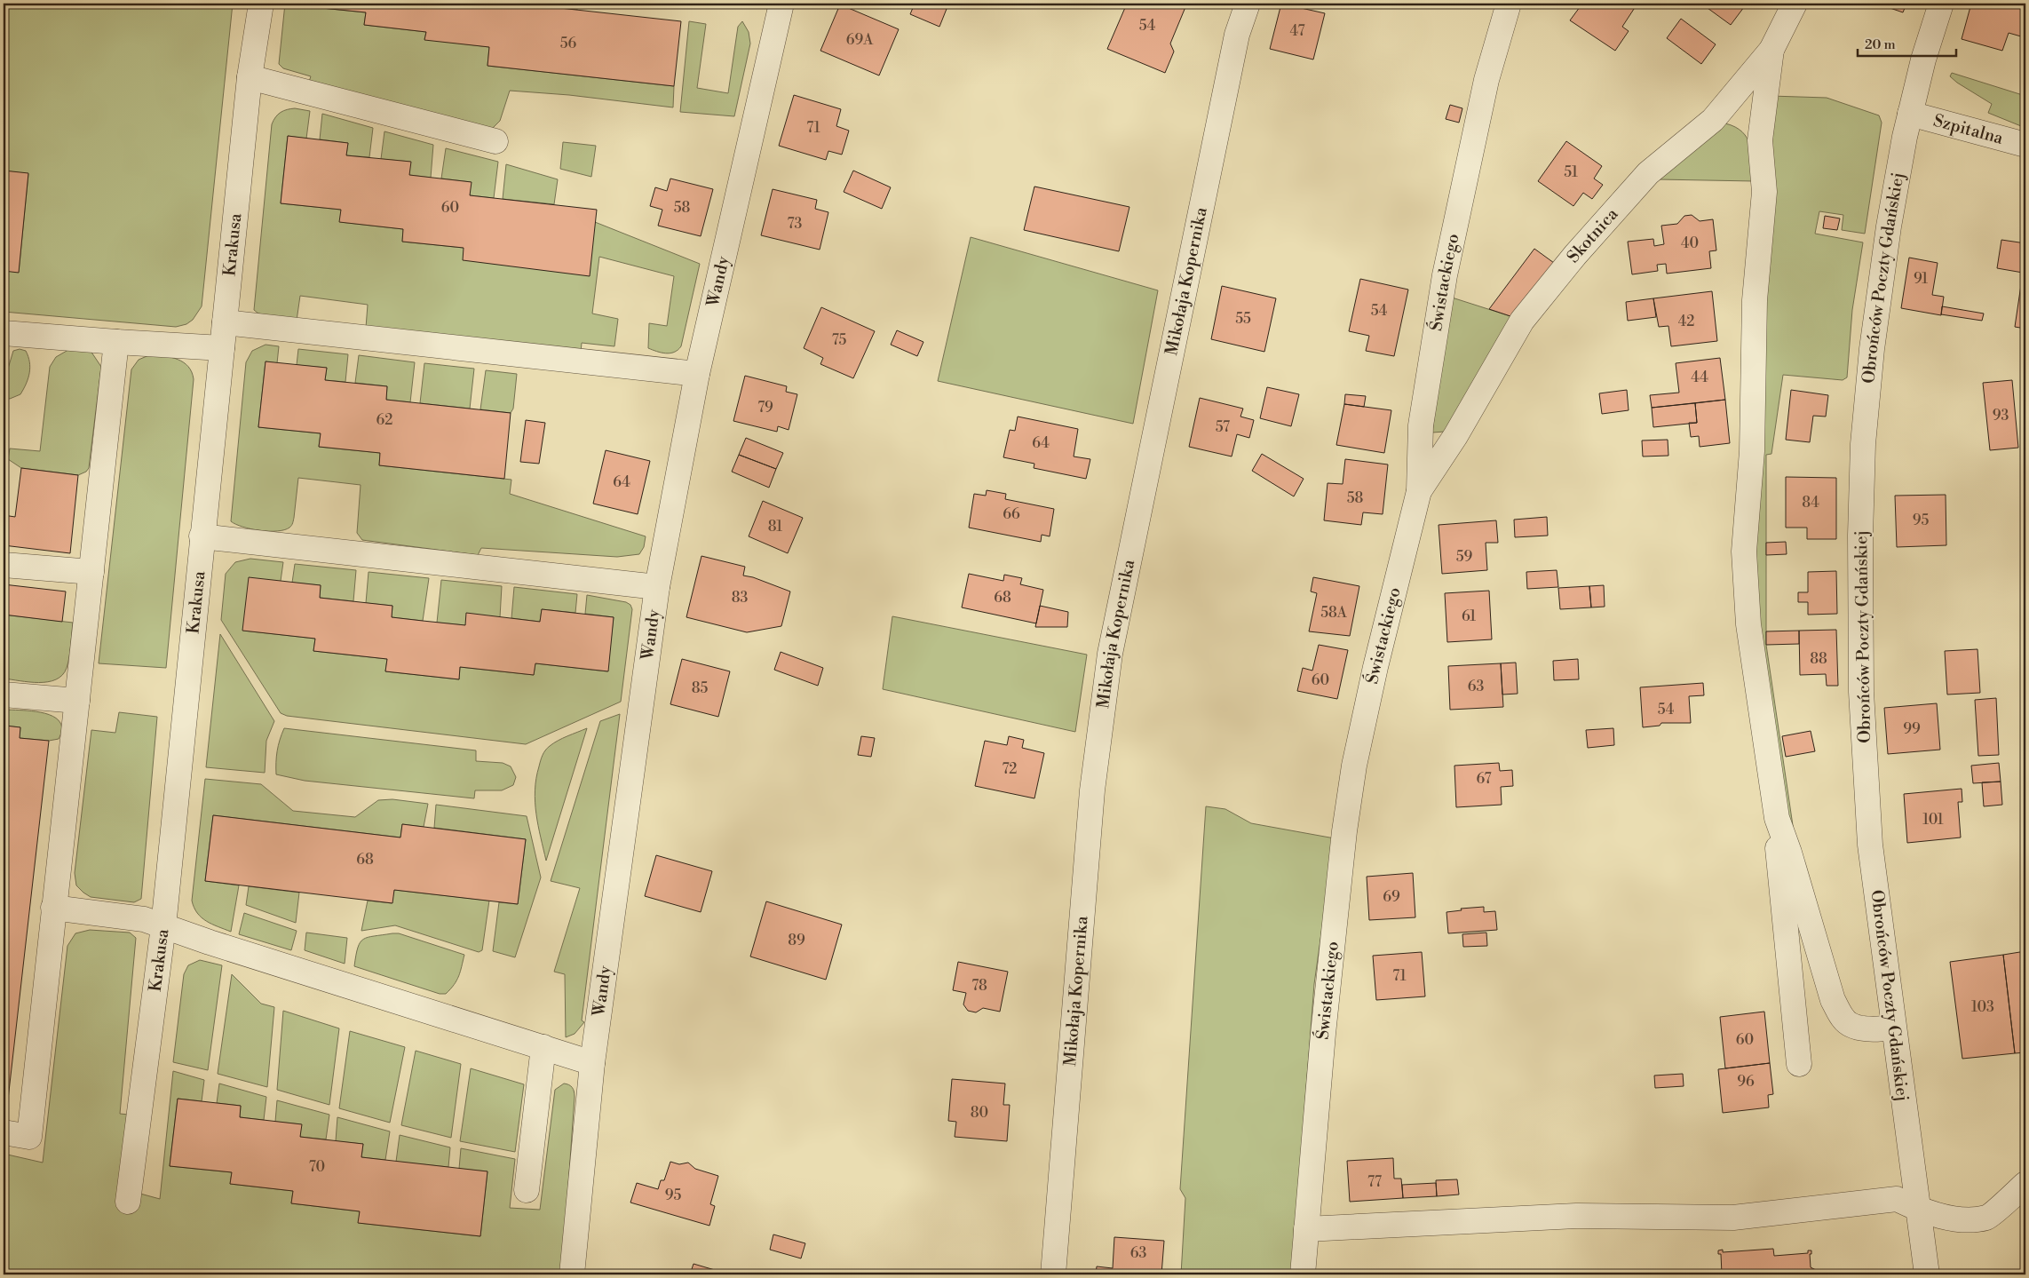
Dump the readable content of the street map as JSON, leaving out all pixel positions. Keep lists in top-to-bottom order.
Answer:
{
  "streets": {
    "street": [
      "Szpitalna",
      "Skotnica",
      "Krakusa",
      "Obrońców Poczty Gdańskiej",
      "Wandy",
      "Mikołaja Kopernika",
      "Świstackiego"
    ]
  },
  "crossings": [
    ["Szpitalna", "Obrońców Poczty Gdańskiej"],
    ["Skotnica", "Świstackiego"]
  ],
  "house_numbers": [
    "54",
    "47",
    "69A",
    "56",
    "71",
    "51",
    "60",
    "58",
    "73",
    "40",
    "91",
    "54",
    "55",
    "42",
    "75",
    "44",
    "79",
    "93",
    "62",
    "57",
    "64",
    "64",
    "58",
    "84",
    "66",
    "95",
    "81",
    "59",
    "83",
    "68",
    "58A",
    "61",
    "88",
    "60",
    "63",
    "85",
    "54",
    "99",
    "72",
    "67",
    "101",
    "68",
    "69",
    "89",
    "71",
    "78",
    "103",
    "60",
    "96",
    "80",
    "70",
    "77",
    "95",
    "63"
  ],
  "scale_bar": "20 m"
}
